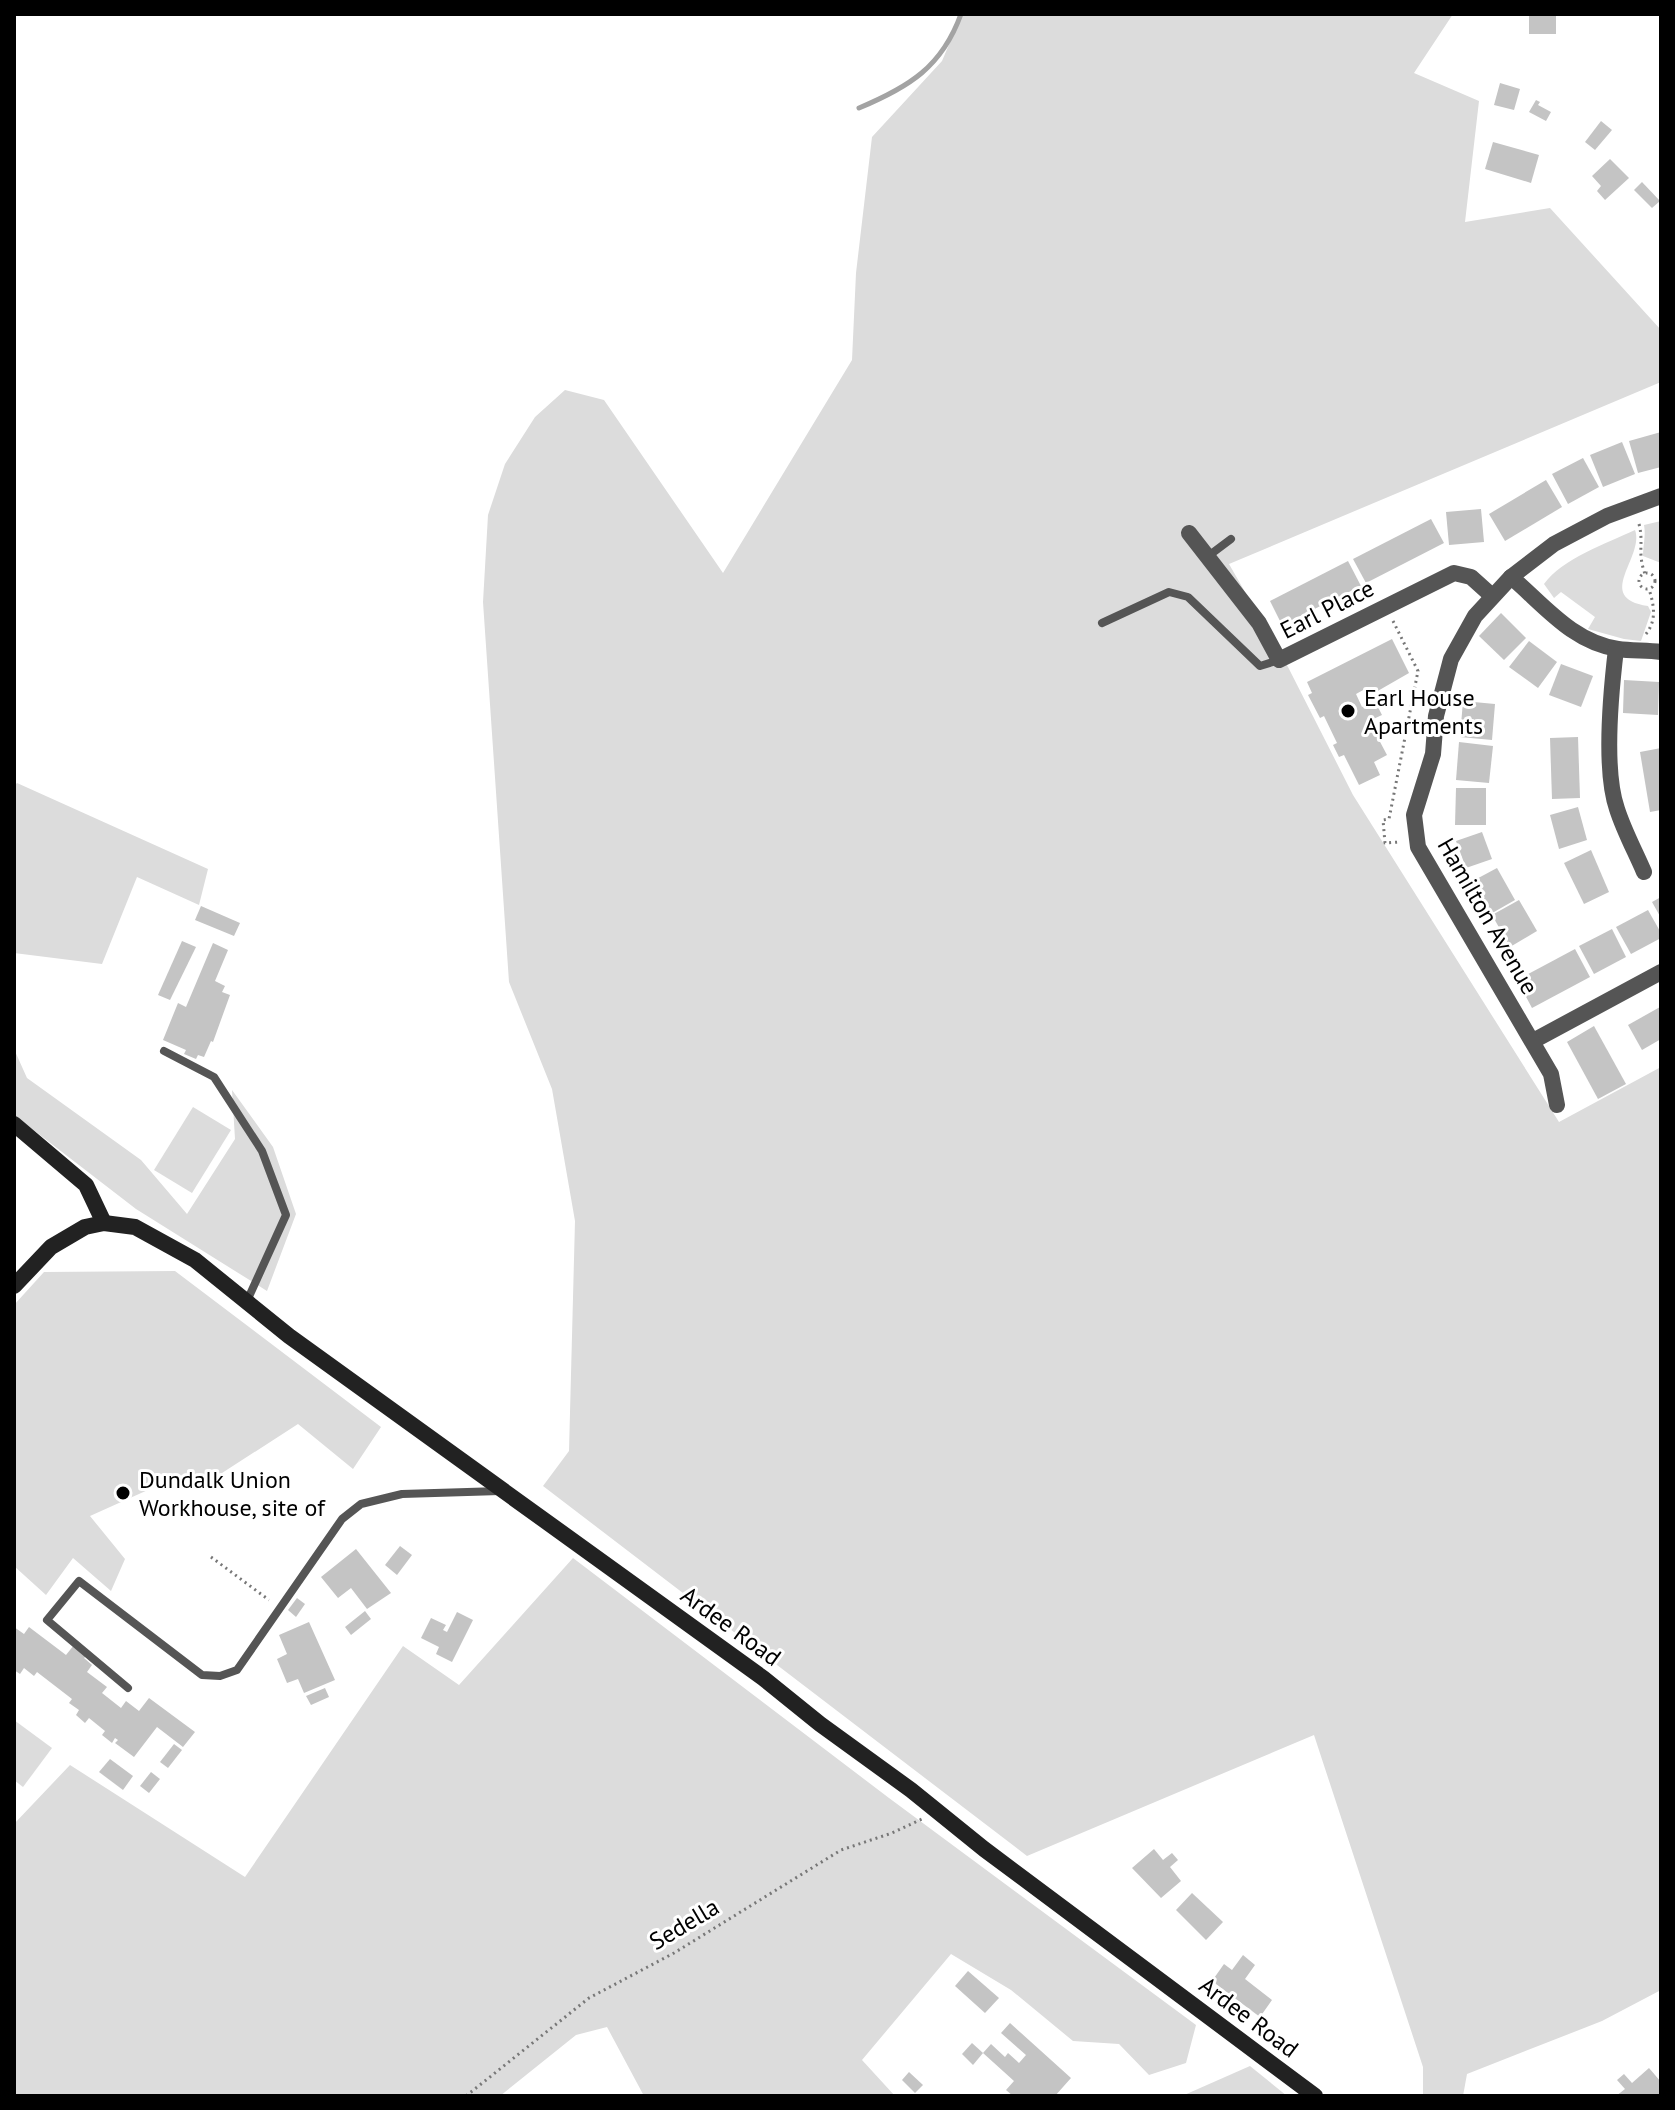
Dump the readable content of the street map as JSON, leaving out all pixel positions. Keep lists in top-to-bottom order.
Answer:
{
  "streets": {
    "main road": ["Ardee Road"],
    "street": ["Earl Place", "Hamilton Avenue"],
    "path": ["Sedella"]
  },
  "crossings": [
    ["Earl Place", "Hamilton Avenue"],
    ["Ardee Road", "Sedella"]
  ],
  "places": ["Earl House Apartments", "Dundalk Union Workhouse, site of"]
}
